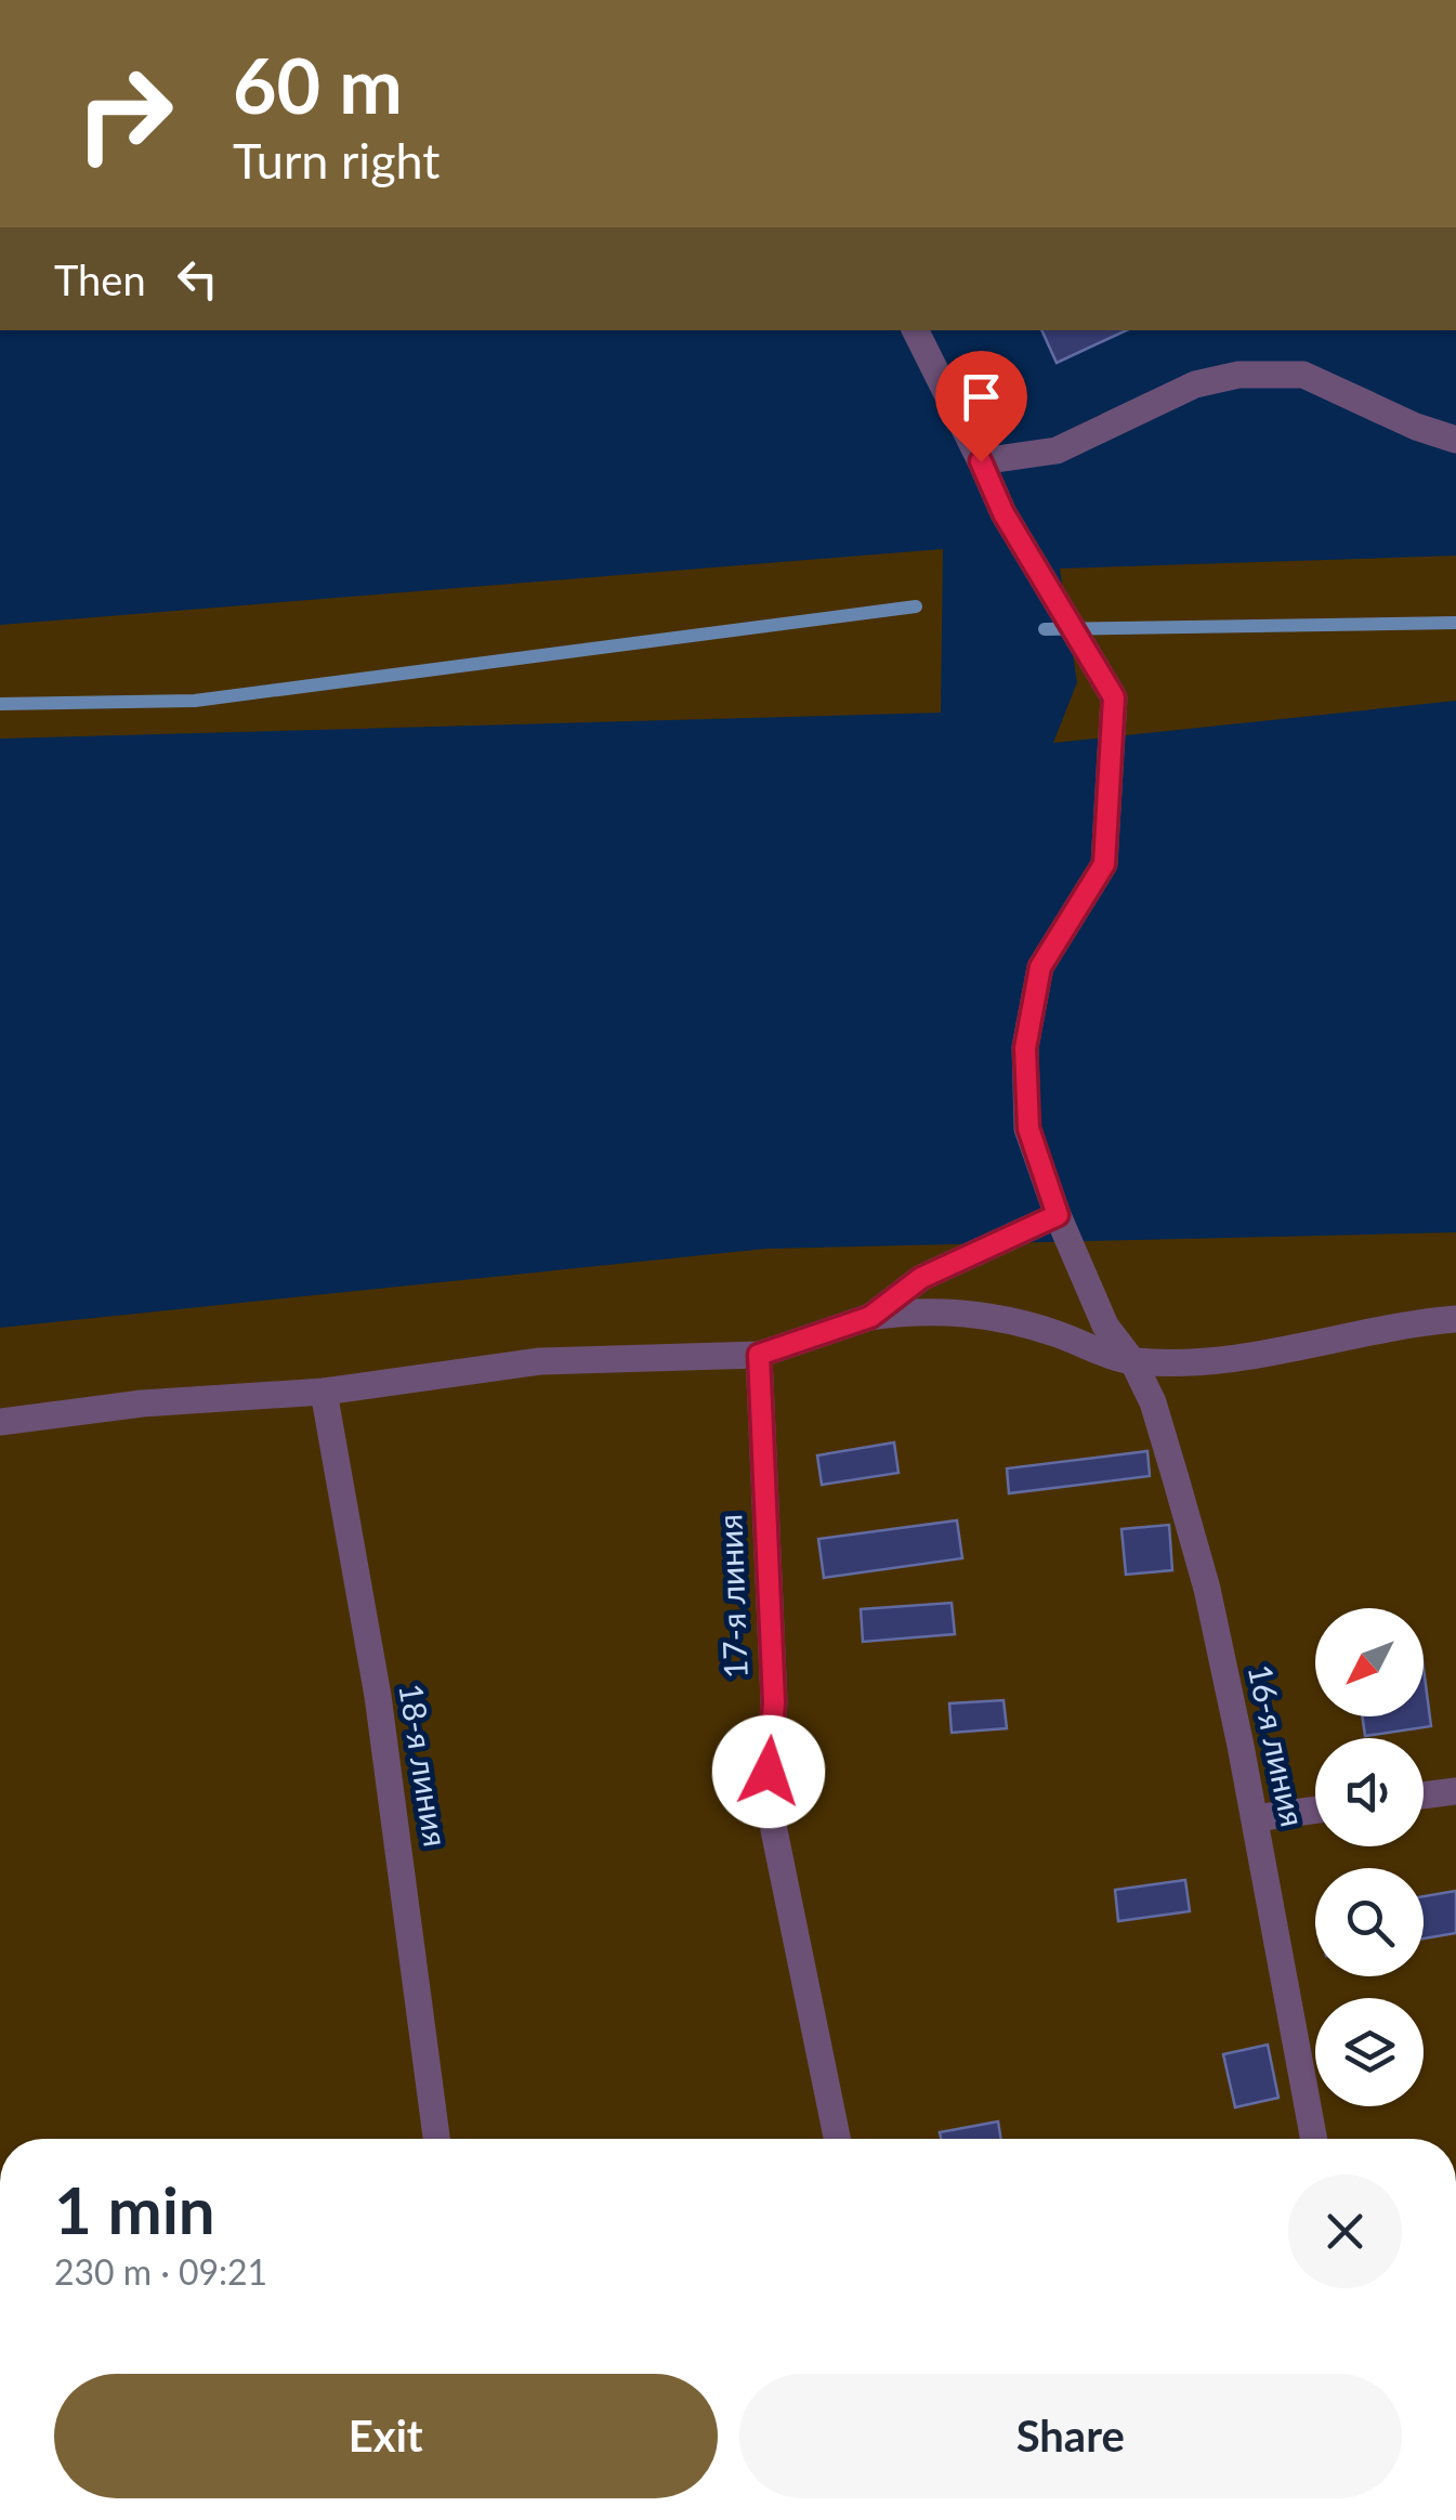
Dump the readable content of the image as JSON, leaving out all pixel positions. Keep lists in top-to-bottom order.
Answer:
{
  "streets": {
    "street": ["17-я линия", "16-я линия", "18-я линия"]
  },
  "north": "bottom left",
  "page": {
    "turn": ["60 m", "Turn right"],
    "then": "Then",
    "heading": ["1 min", "230 m · 09:21"],
    "buttons": ["Exit", "Share"]
  }
}
